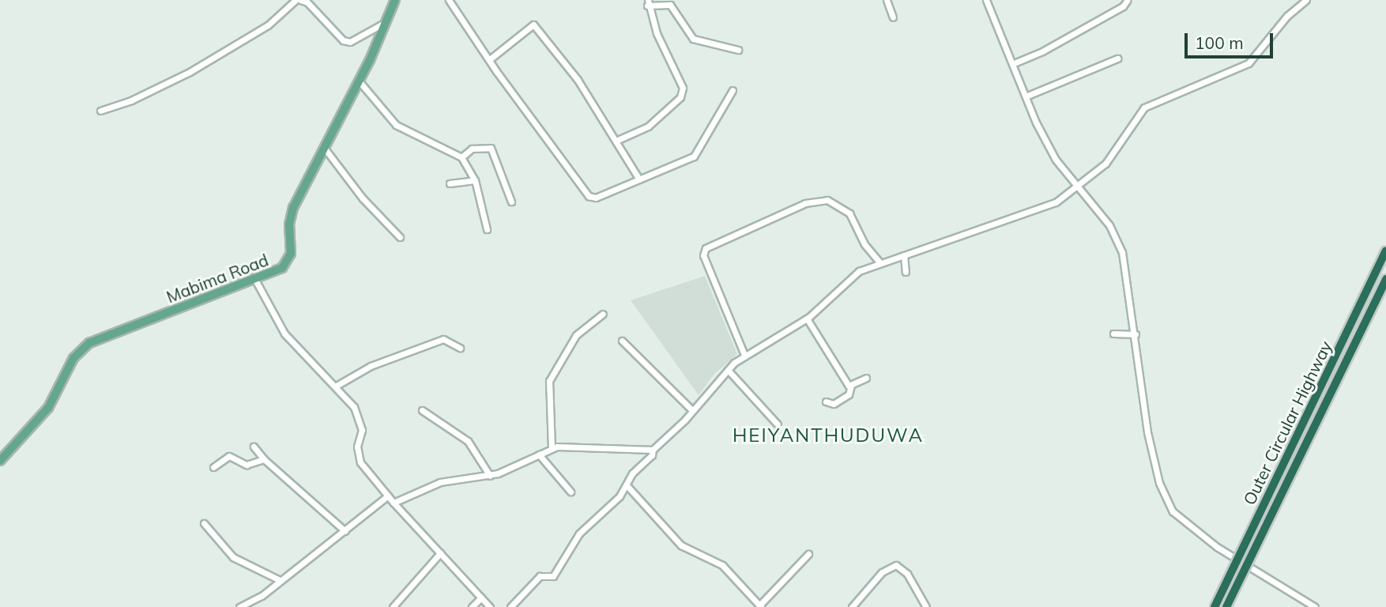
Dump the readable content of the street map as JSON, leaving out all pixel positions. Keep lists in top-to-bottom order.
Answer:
{
  "streets": {
    "highway": ["Outer Circular Highway"],
    "main road": ["Mabima Road"]
  },
  "districts": ["HEIYANTHUDUWA"],
  "scale_bar": "100 m"
}
